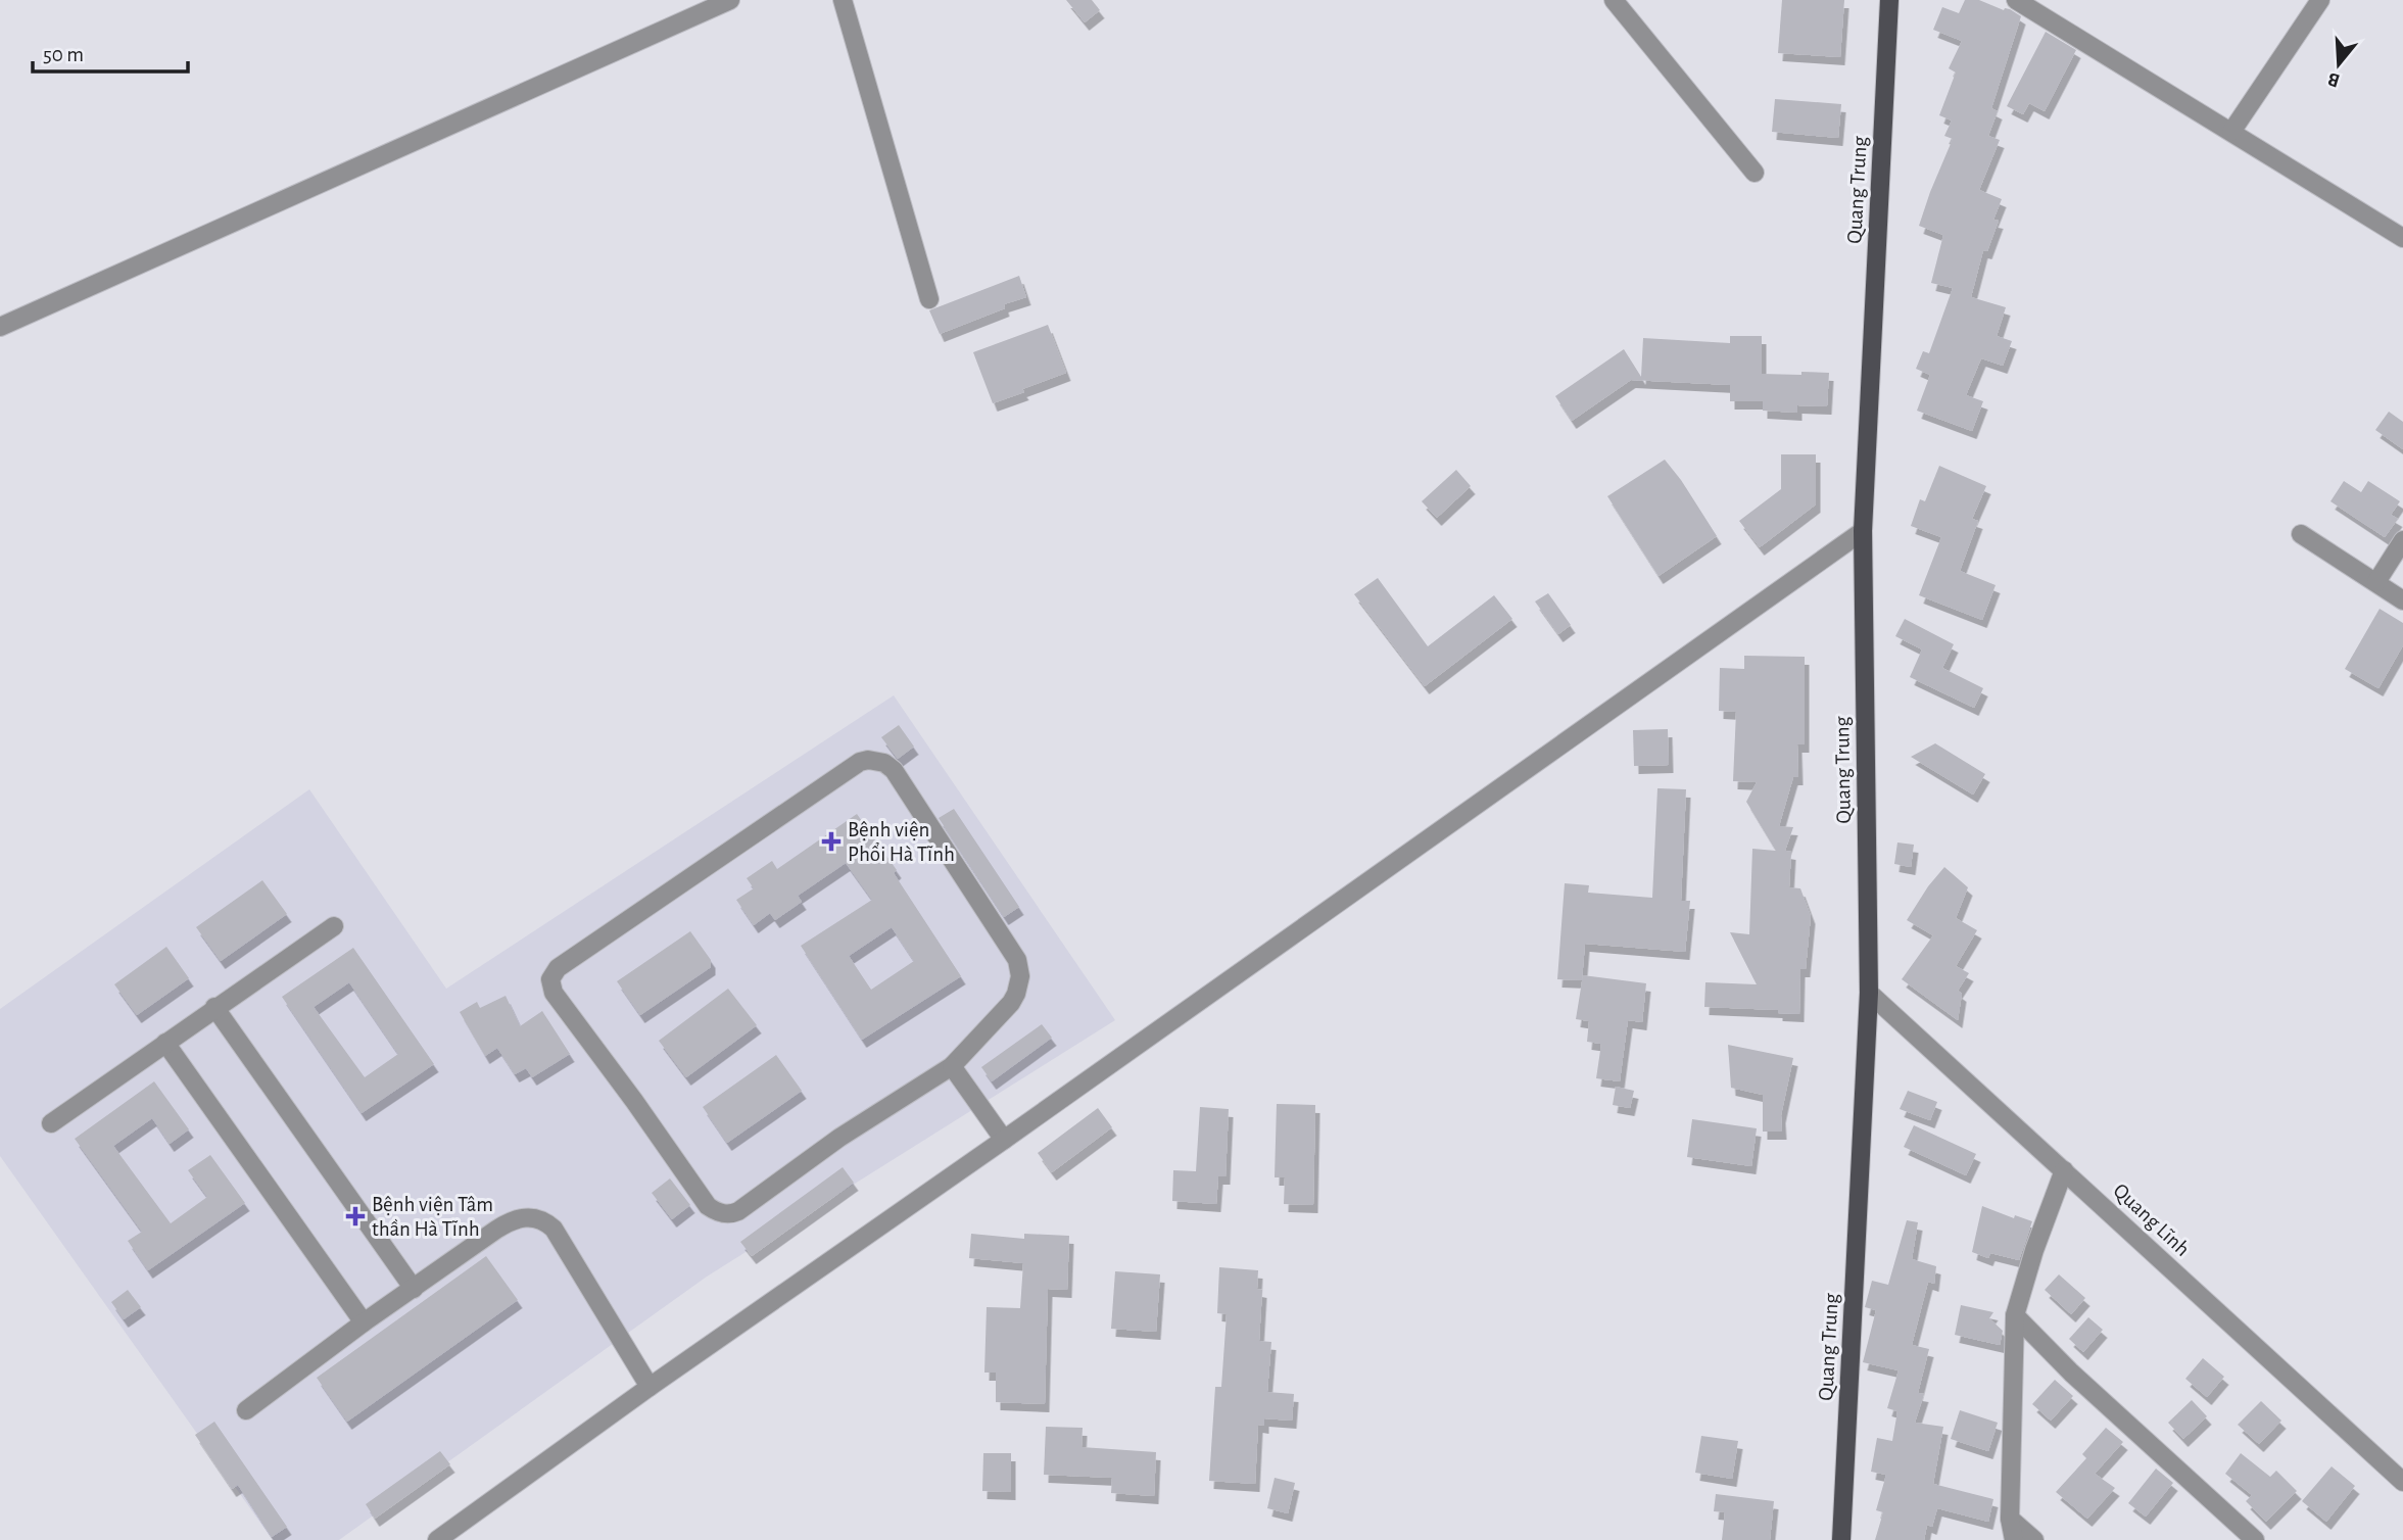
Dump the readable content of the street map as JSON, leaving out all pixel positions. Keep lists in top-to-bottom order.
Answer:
{
  "streets": {
    "main road": ["Quang Trung"],
    "street": ["Quang Lĩnh"]
  },
  "crossings": [
    ["Quang Trung", "Quang Lĩnh"]
  ],
  "places": {
    "health": ["Bệnh viện Phổi Hà Tĩnh", "Bệnh viện Tâm thần Hà Tĩnh"]
  },
  "scale_bar": "50 m",
  "north": "bottom"
}
